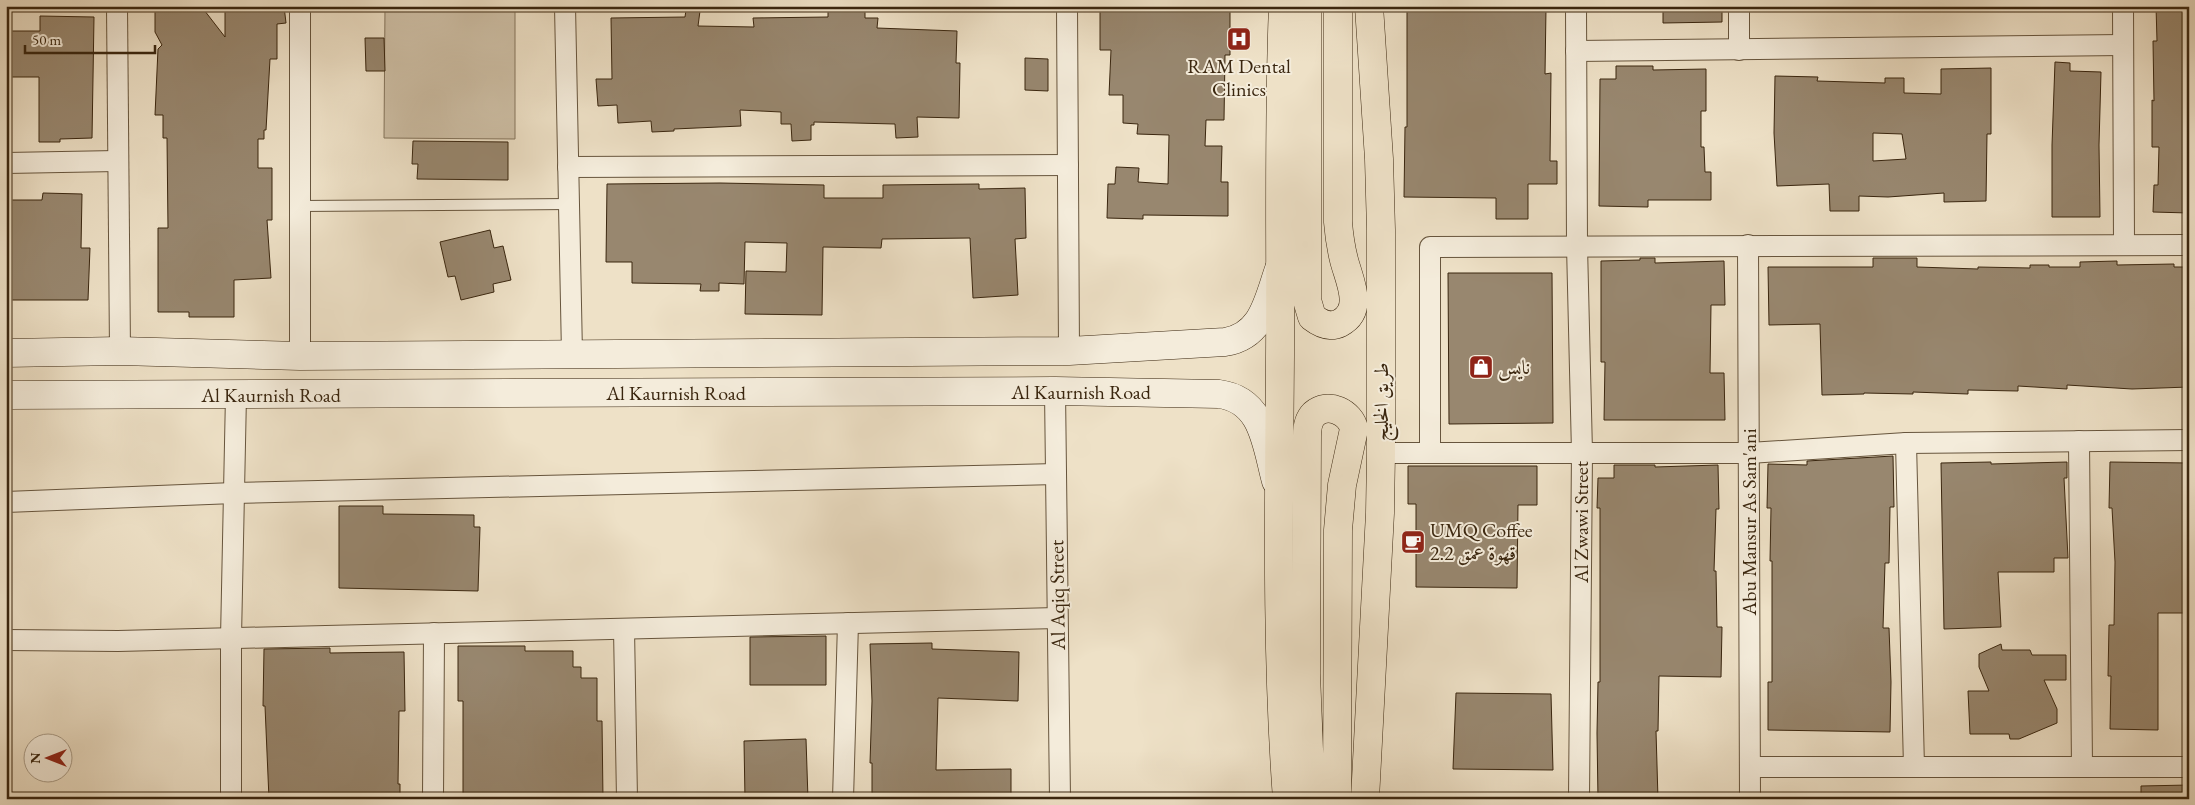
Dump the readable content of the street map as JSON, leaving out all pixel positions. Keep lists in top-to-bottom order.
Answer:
{
  "streets": {
    "main road": ["طريق الخليج"],
    "street": [
      "Al Kaurnish Road",
      "Al Zwawi Street",
      "Abu Mansur As Sam'ani",
      "Al Aqiq Street"
    ]
  },
  "crossings": [
    ["Al Kaurnish Road", "Al Aqiq Street"]
  ],
  "places": {
    "hospital": ["RAM Dental Clinics"],
    "shop": ["نايس"],
    "cafe": ["UMQ Coffee 2.2 قهوة عمق"]
  },
  "scale_bar": "50 m",
  "north": "left"
}
